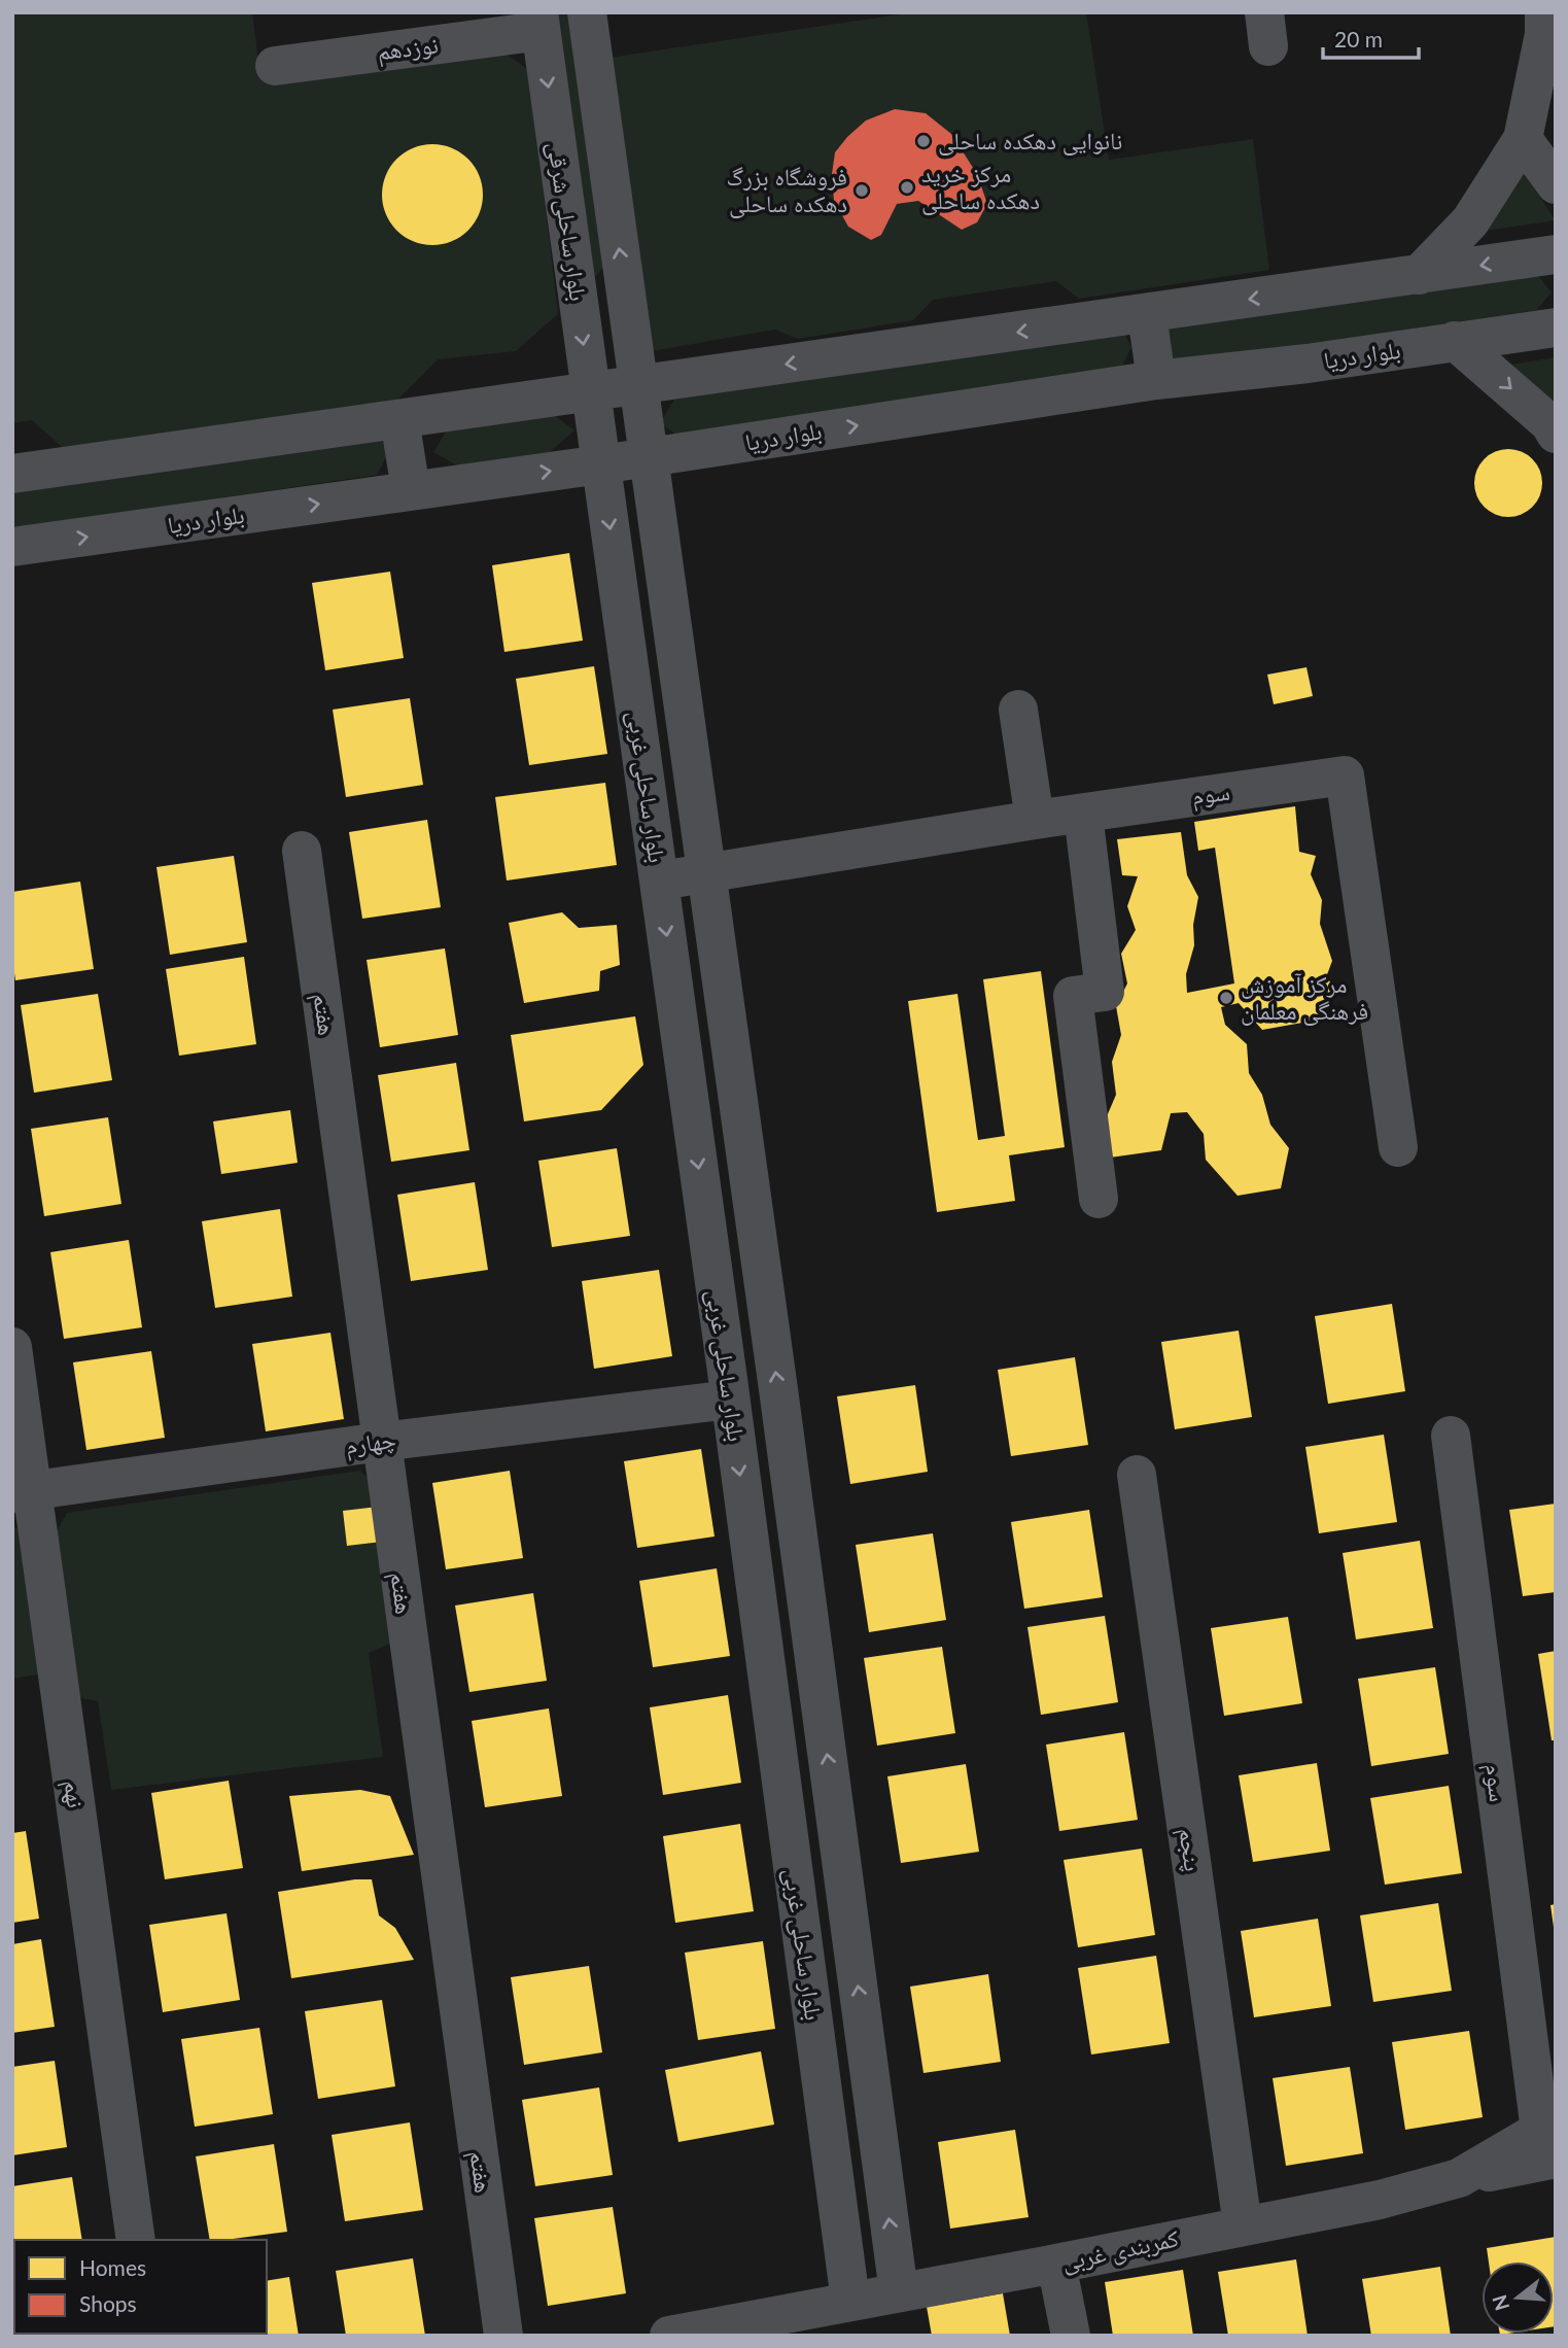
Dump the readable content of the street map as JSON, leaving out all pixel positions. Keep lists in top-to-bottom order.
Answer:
{
  "streets": {
    "street": [
      "نوزدهم",
      "بلوار ساحلی شرقی",
      "بلوار دریا",
      "بلوار ساحلی غربی",
      "سوم",
      "هفتم",
      "چهارم",
      "نهم",
      "پنجم",
      "کمربندی غربی"
    ]
  },
  "crossings": [
    ["نوزدهم", "بلوار ساحلی شرقی"],
    ["بلوار ساحلی شرقی", "بلوار دریا"],
    ["بلوار ساحلی شرقی", "بلوار ساحلی غربی"],
    ["بلوار دریا", "بلوار ساحلی غربی"],
    ["بلوار ساحلی غربی", "سوم"],
    ["بلوار ساحلی غربی", "چهارم"],
    ["بلوار ساحلی غربی", "کمربندی غربی"],
    ["سوم", "کمربندی غربی"],
    ["هفتم", "چهارم"],
    ["چهارم", "نهم"],
    ["پنجم", "کمربندی غربی"]
  ],
  "places": [
    "نانوایی دهکده ساحلی",
    "مرکز خرید دهکده ساحلی",
    "فروشگاه بزرگ دهکده ساحلی",
    "مرکز آموزش فرهنگی معلمان"
  ],
  "legend": ["Homes", "Shops"],
  "scale_bar": "20 m",
  "north": "left"
}
